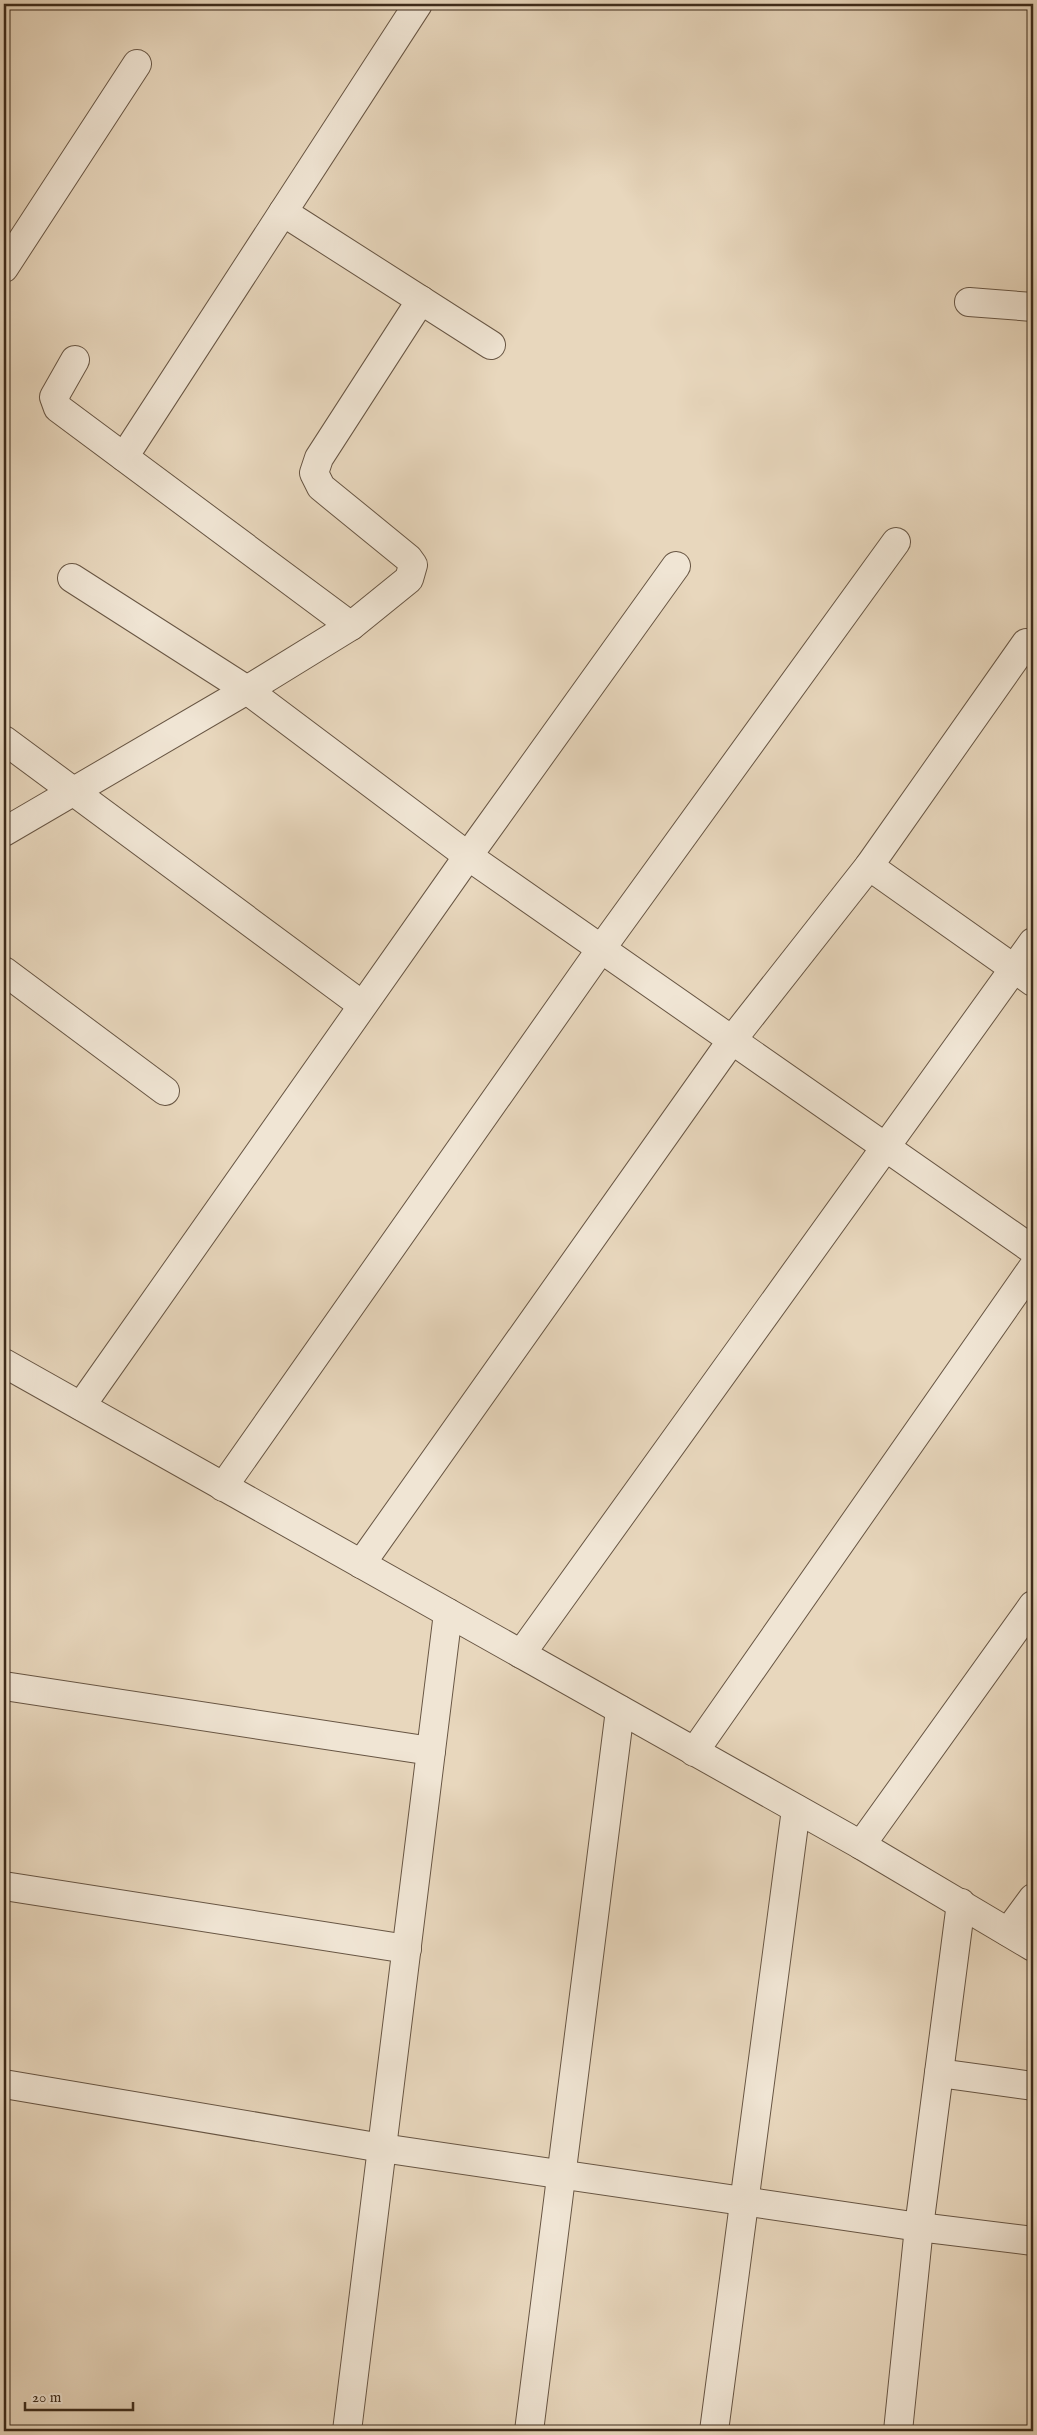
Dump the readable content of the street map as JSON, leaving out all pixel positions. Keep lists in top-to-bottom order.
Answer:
{
  "scale_bar": "20 m"
}
